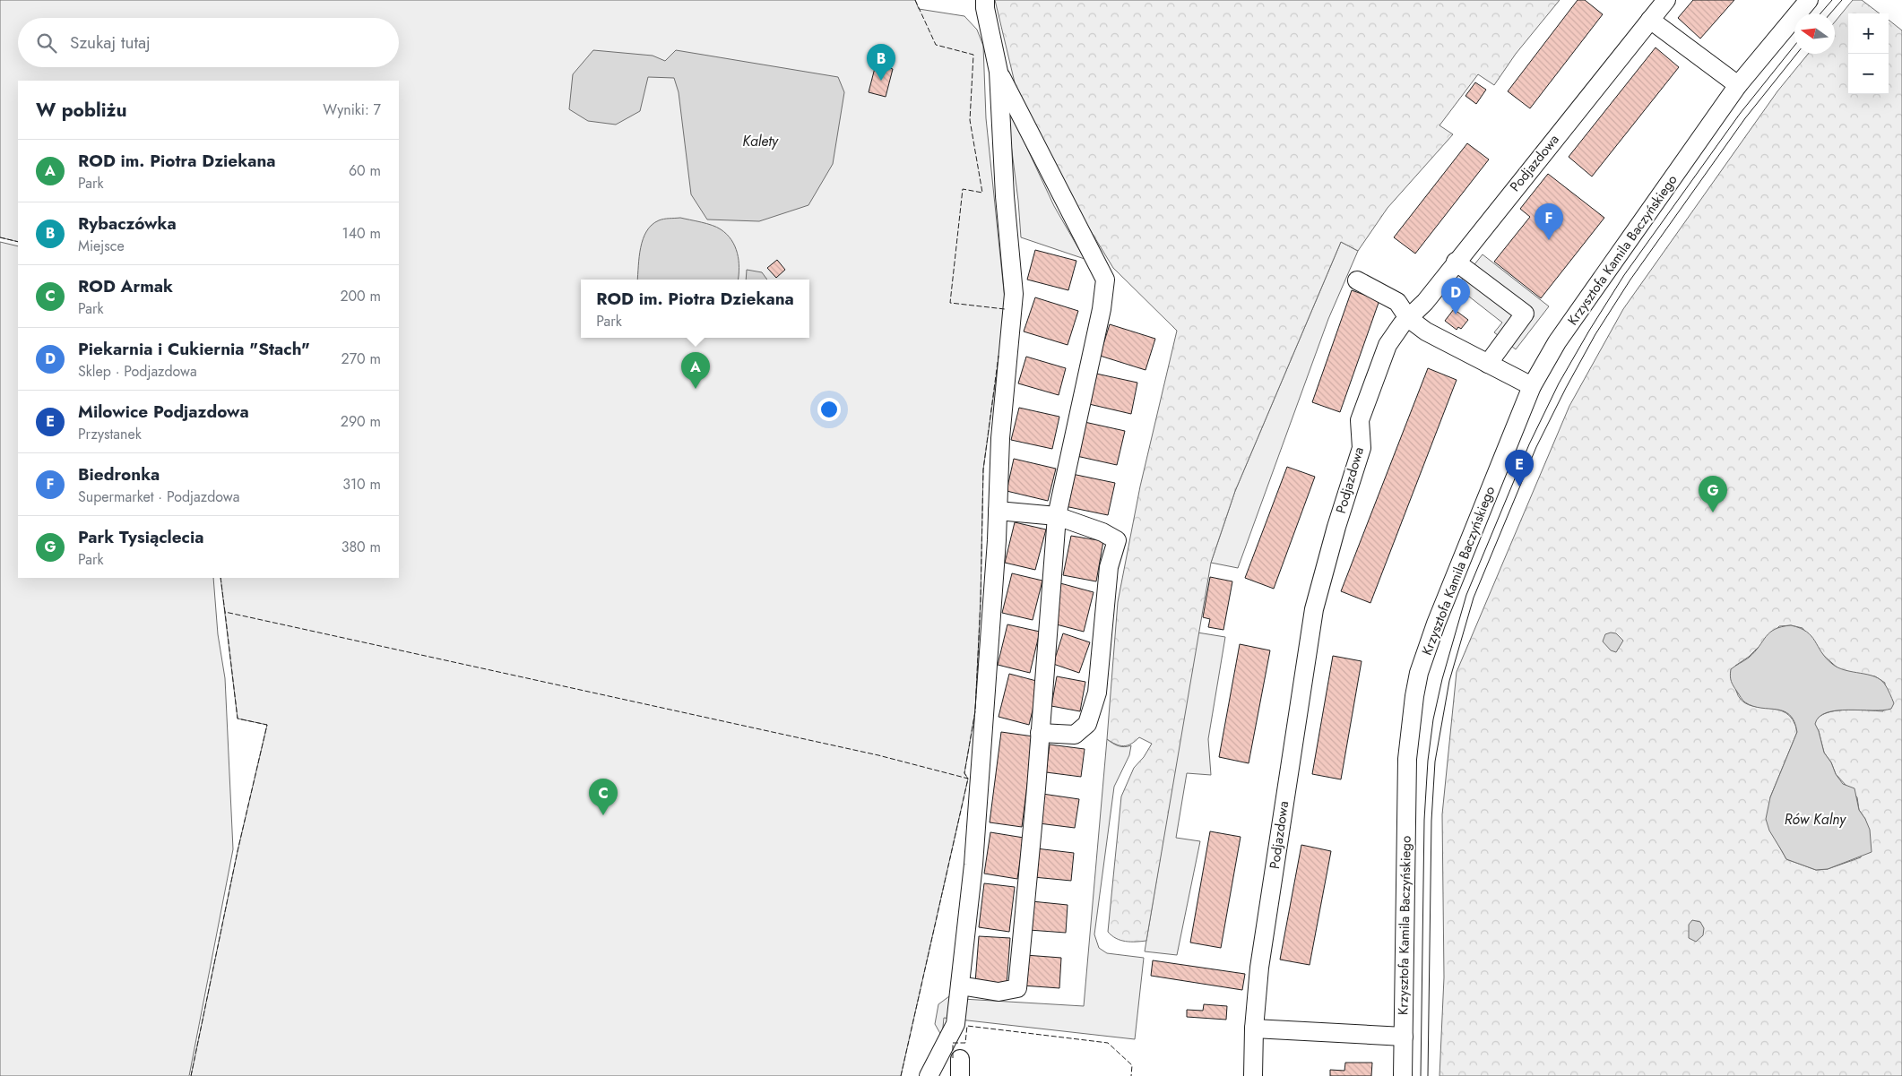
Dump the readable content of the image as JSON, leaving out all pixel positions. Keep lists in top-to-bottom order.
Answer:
{
  "streets": {
    "street": ["Podjazdowa", "Krzysztofa Kamila Baczyńskiego"]
  },
  "water": ["Kalety", "Rów Kalny"],
  "north": "left",
  "page": {
    "map_buttons": ["+", "−"],
    "search": "Szukaj tutaj",
    "pins": [
      "B",
      "F",
      "D",
      "A",
      "E",
      "G",
      "C"
    ],
    "heading": ["W pobliżu", "Wyniki: 7"],
    "list": [
      {
        "mark": "A",
        "name": "ROD im. Piotra Dziekana",
        "note": "Park",
        "value": "60 m"
      },
      {
        "mark": "B",
        "name": "Rybaczówka",
        "note": "Miejsce",
        "value": "140 m"
      },
      {
        "mark": "C",
        "name": "ROD Armak",
        "note": "Park",
        "value": "200 m"
      },
      {
        "mark": "D",
        "name": "Piekarnia i Cukiernia \"Stach\"",
        "note": "Sklep · Podjazdowa",
        "value": "270 m"
      },
      {
        "mark": "E",
        "name": "Milowice Podjazdowa",
        "note": "Przystanek",
        "value": "290 m"
      },
      {
        "mark": "F",
        "name": "Biedronka",
        "note": "Supermarket · Podjazdowa",
        "value": "310 m"
      },
      {
        "mark": "G",
        "name": "Park Tysiąclecia",
        "note": "Park",
        "value": "380 m"
      }
    ],
    "popup": ["ROD im. Piotra Dziekana", "Park"]
  }
}
